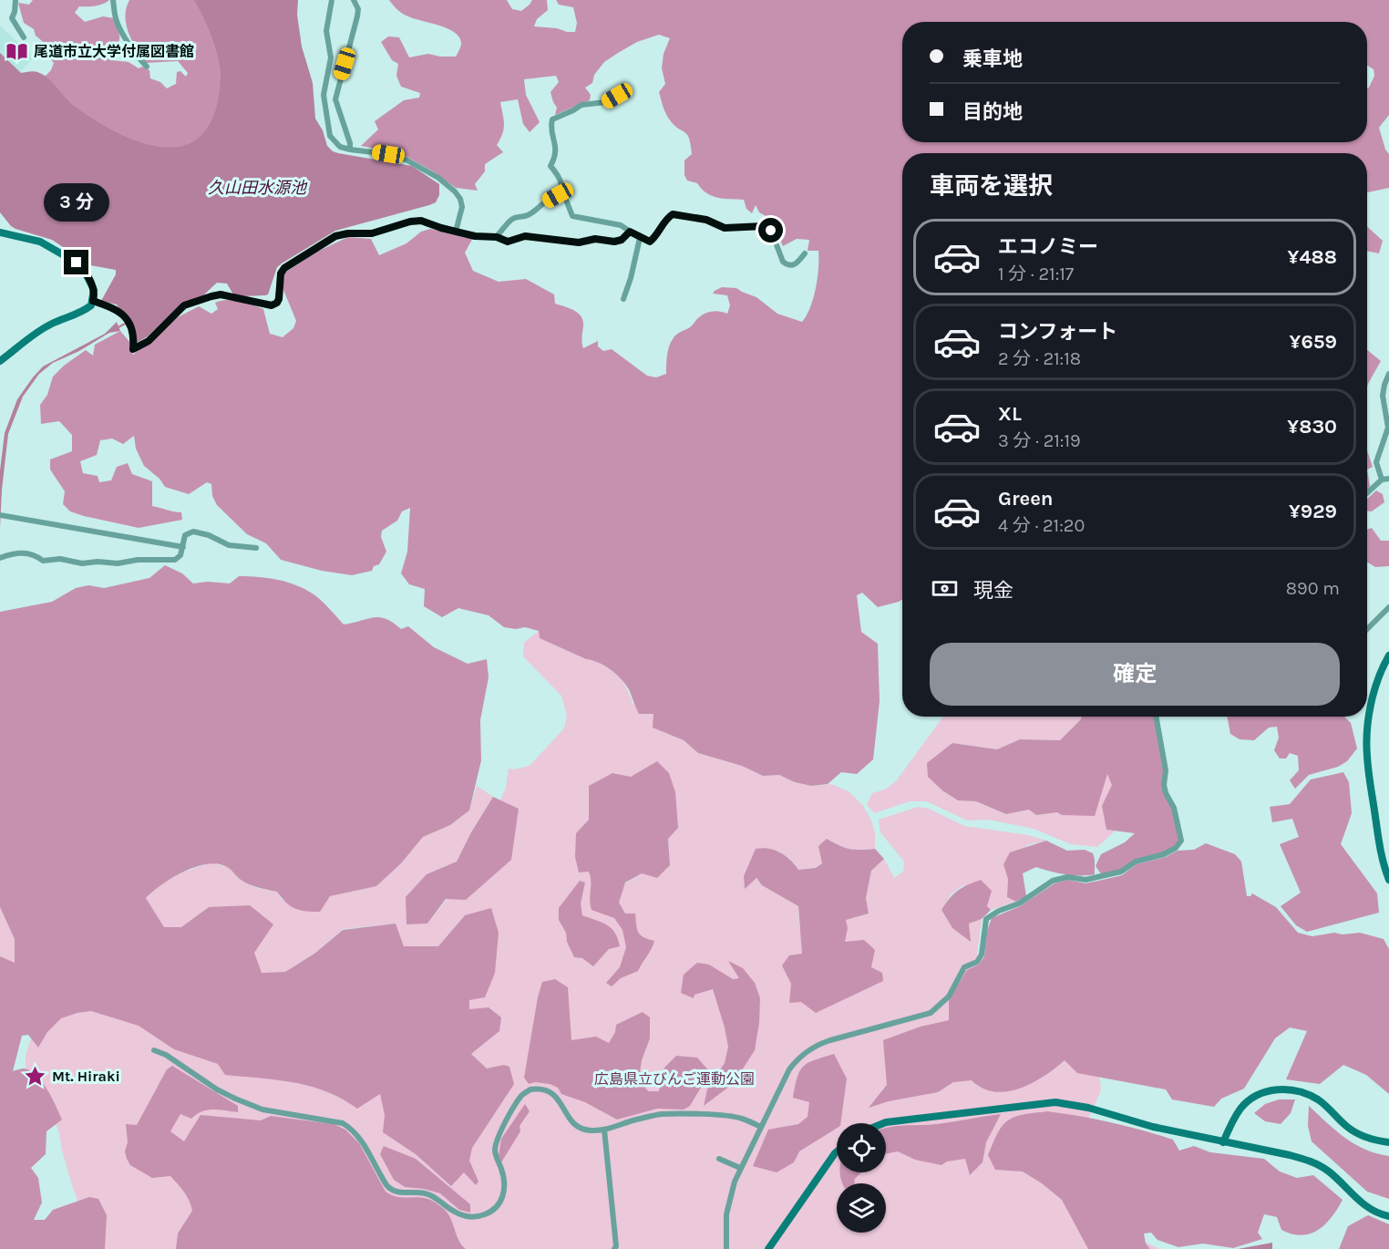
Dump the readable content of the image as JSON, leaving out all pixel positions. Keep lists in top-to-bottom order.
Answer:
{
  "water": ["久山田水源池"],
  "parks": ["広島県立びんご運動公園"],
  "places": {
    "library": ["尾道市立大学付属図書館"],
    "place": ["Mt. Hiraki"]
  },
  "page": {
    "banner": ["乗車地", "目的地"],
    "heading": "車両を選択",
    "bubble": "3 分",
    "list": [
      {
        "name": "エコノミー",
        "note": "1 分 · 21:17",
        "value": "¥488"
      },
      {
        "name": "コンフォート",
        "note": "2 分 · 21:18",
        "value": "¥659"
      },
      {
        "name": "XL",
        "note": "3 分 · 21:19",
        "value": "¥830"
      },
      {
        "name": "Green",
        "note": "4 分 · 21:20",
        "value": "¥929"
      }
    ],
    "pay": ["現金", "890 m"],
    "buttons": "確定"
  }
}
